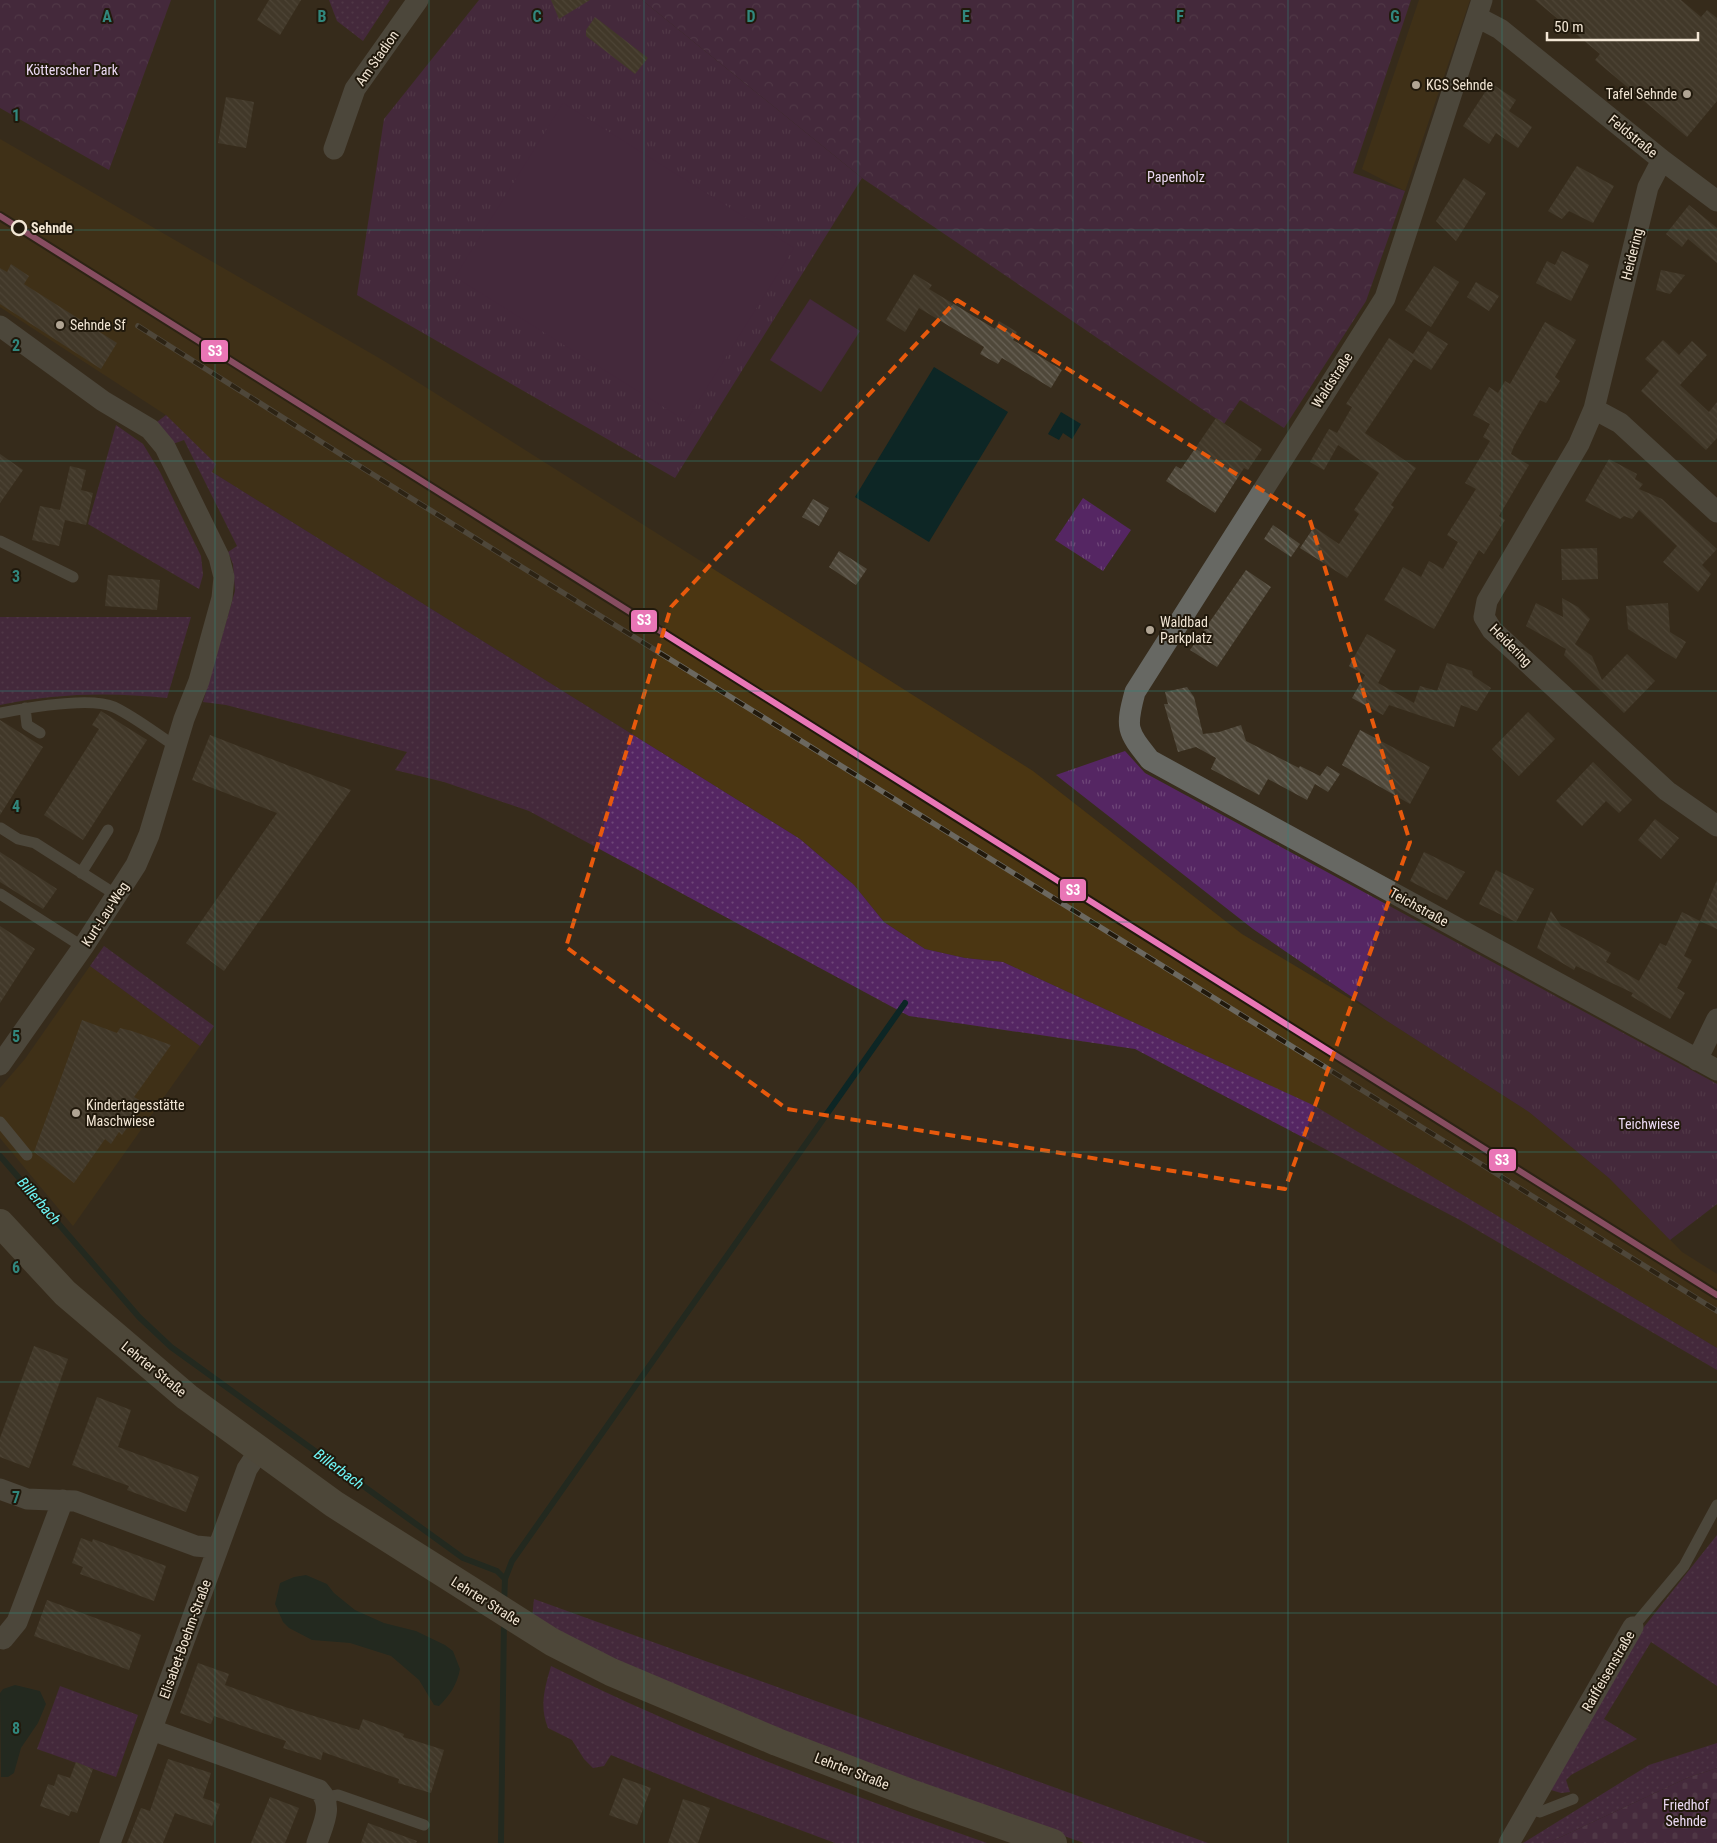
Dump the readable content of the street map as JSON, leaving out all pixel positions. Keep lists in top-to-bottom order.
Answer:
{
  "streets": {
    "main road": ["Lehrter Straße"],
    "street": [
      "Am Stadion",
      "Feldstraße",
      "Heidering",
      "Waldstraße",
      "Teichstraße",
      "Kurt-Lau-Weg",
      "Elisabet-Boehm-Straße",
      "Raiffeisenstraße"
    ]
  },
  "crossings": [
    ["Feldstraße", "Heidering"],
    ["Feldstraße", "Waldstraße"],
    ["Waldstraße", "Teichstraße"],
    ["Lehrter Straße", "Elisabet-Boehm-Straße"]
  ],
  "water": ["Billerbach"],
  "parks": [
    "Kötterscher Park",
    "Papenholz",
    "Teichwiese",
    "Friedhof Sehnde"
  ],
  "places": [
    "KGS Sehnde",
    "Tafel Sehnde",
    "Sehnde",
    "Sehnde Sf",
    "Waldbad Parkplatz",
    "Kindertagesstätte Maschwiese"
  ],
  "lines": ["transit line S3"],
  "scale_bar": "50 m",
  "grid": {
    "columns": [
      "A",
      "B",
      "C",
      "D",
      "E",
      "F",
      "G"
    ],
    "rows": [
      "1",
      "2",
      "3",
      "4",
      "5",
      "6",
      "7",
      "8"
    ]
  }
}
